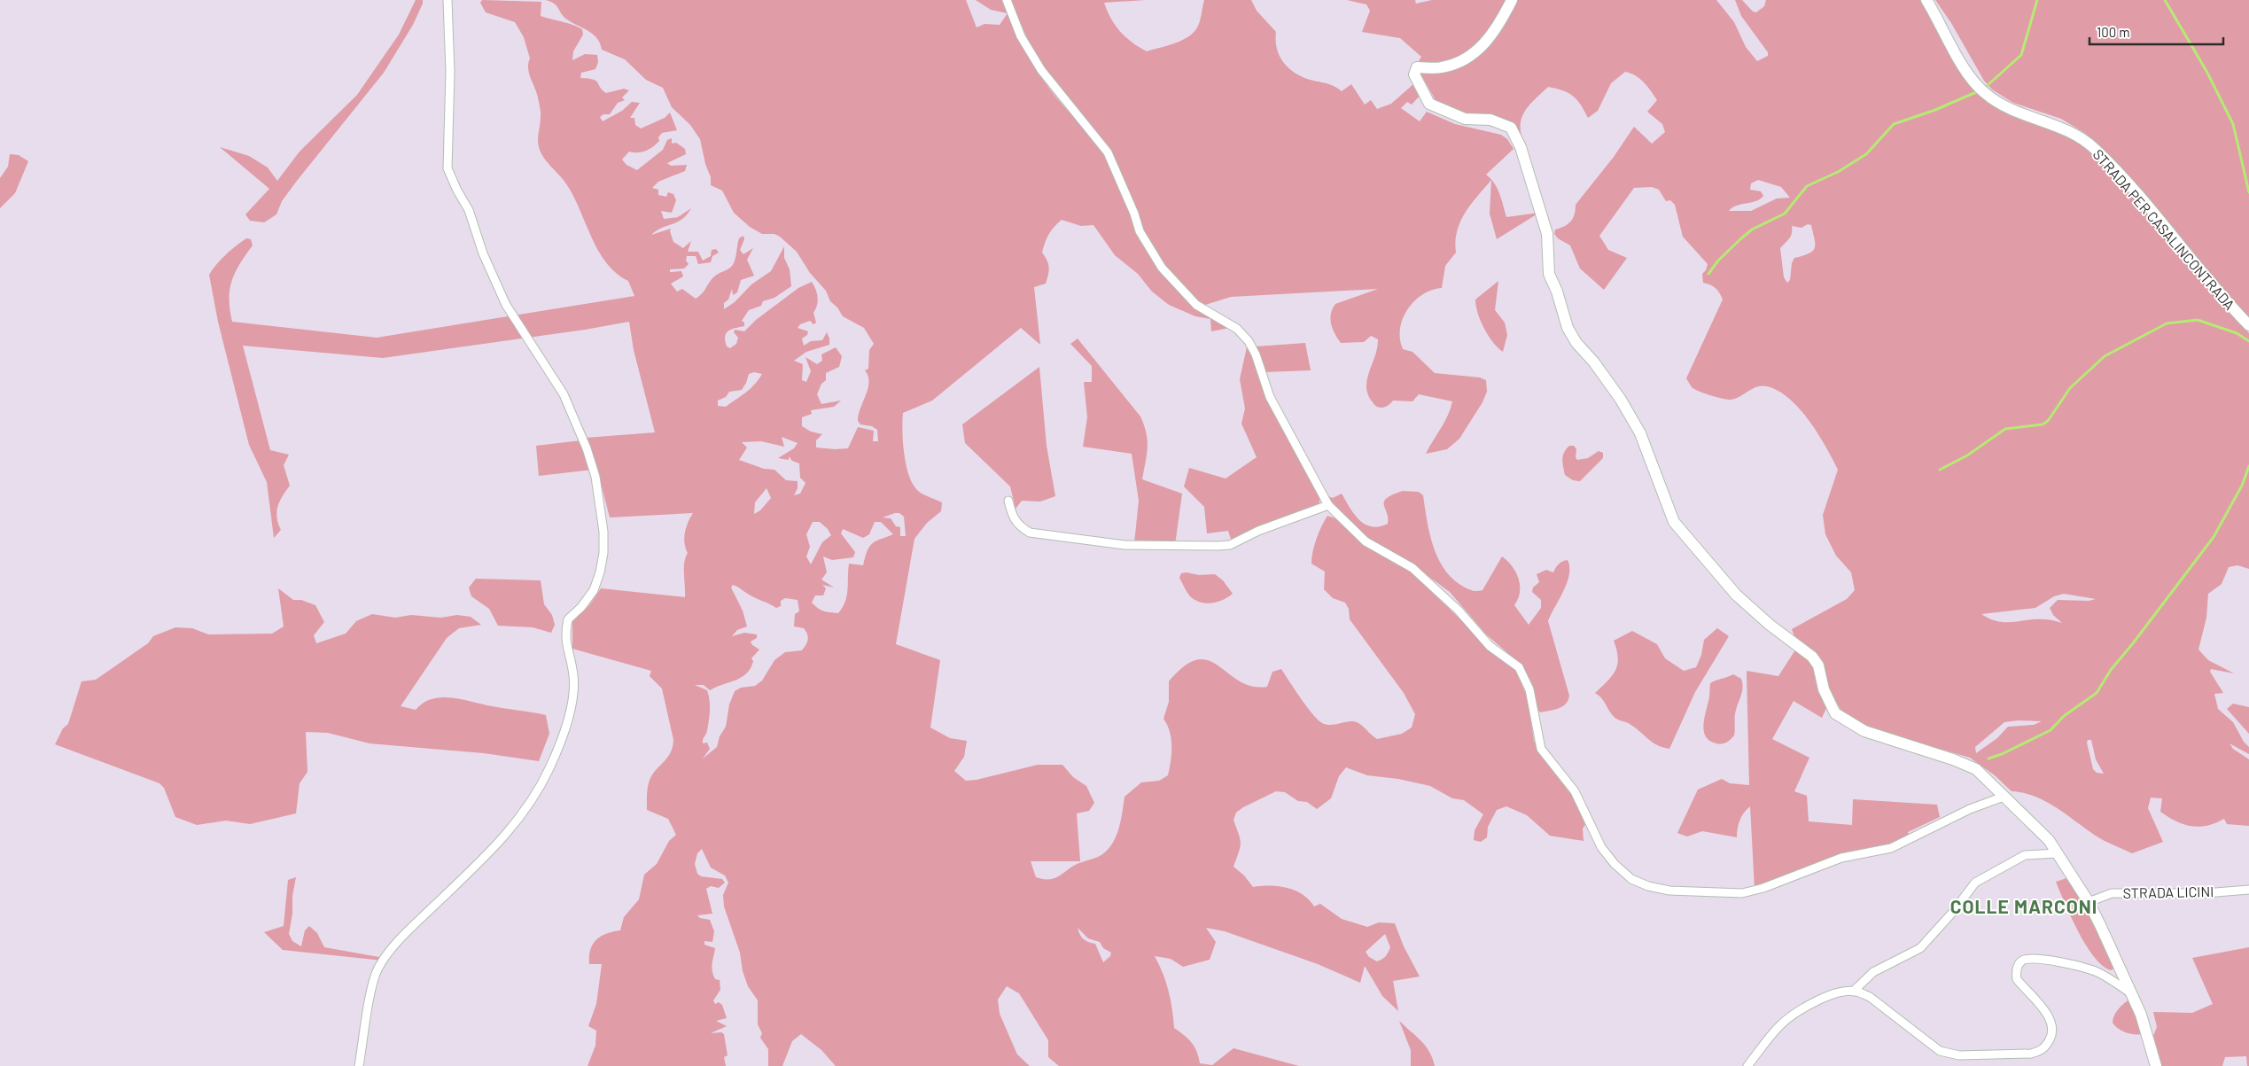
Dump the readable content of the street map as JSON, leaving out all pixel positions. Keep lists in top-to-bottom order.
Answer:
{
  "streets": {
    "street": ["STRADA PER CASALINCONTRADA", "STRADA LICINI"]
  },
  "districts": ["COLLE MARCONI"],
  "scale_bar": "100 m"
}
